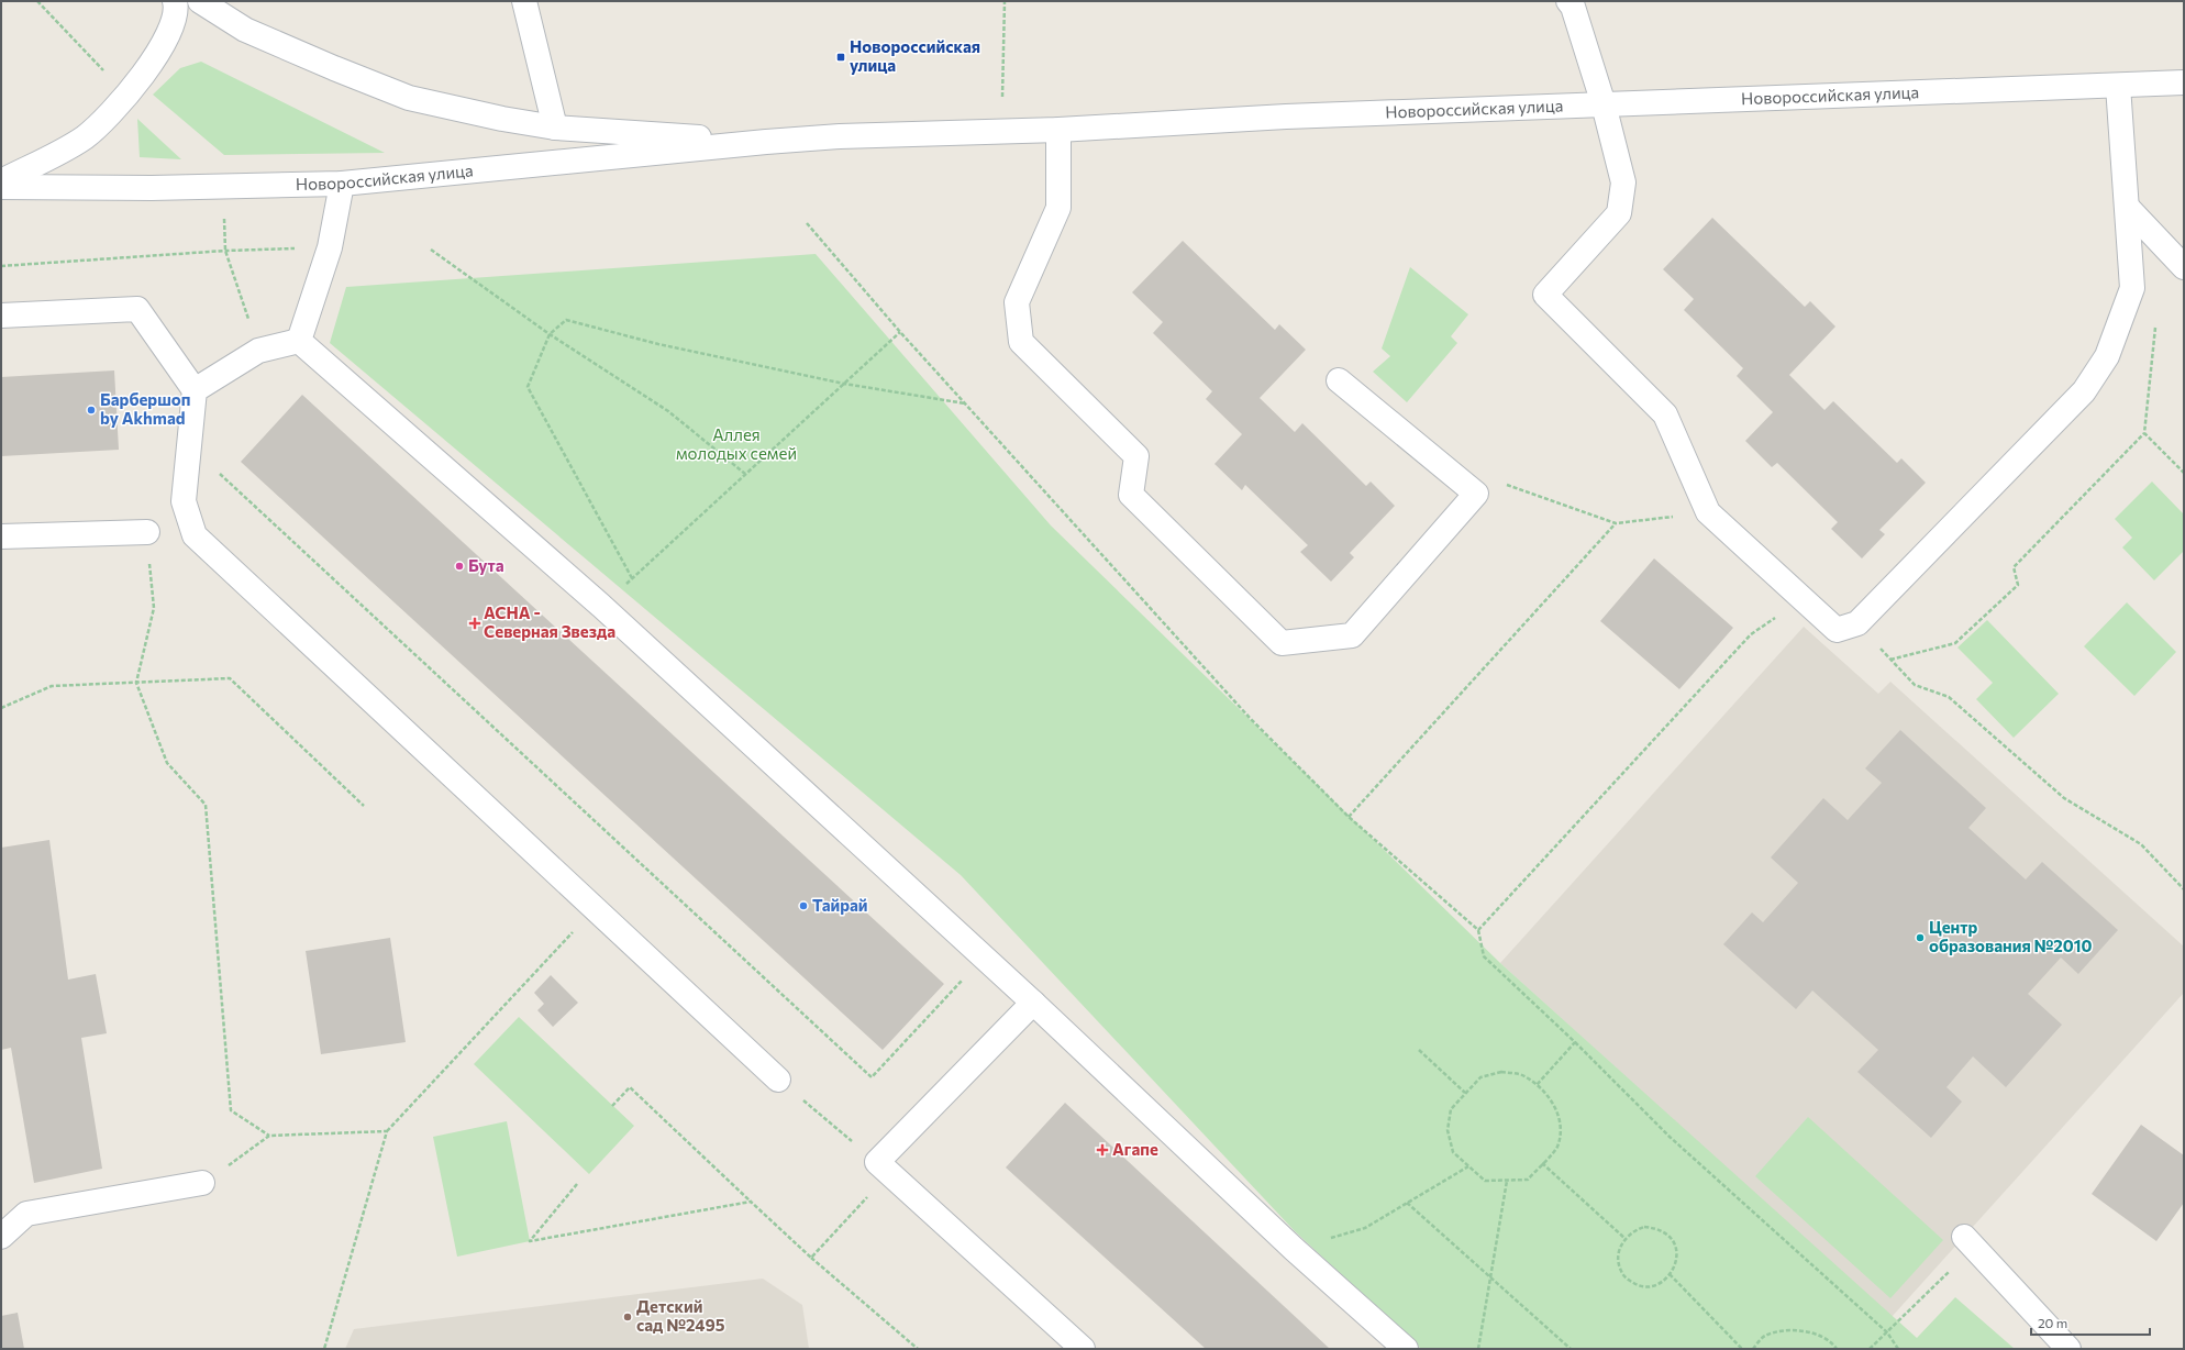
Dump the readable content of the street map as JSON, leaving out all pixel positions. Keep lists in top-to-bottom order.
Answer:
{
  "streets": {
    "street": ["Новороссийская улица"]
  },
  "parks": ["Аллея молодых семей"],
  "places": {
    "transit": ["Новороссийская улица"],
    "other": [
      "Барбершоп by Akhmad",
      "Бута",
      "Тайрай",
      "Центр образования №2010",
      "Детский сад №2495"
    ],
    "health": ["АСНА - Северная Звезда", "Агапе"]
  },
  "scale_bar": "20 m"
}
